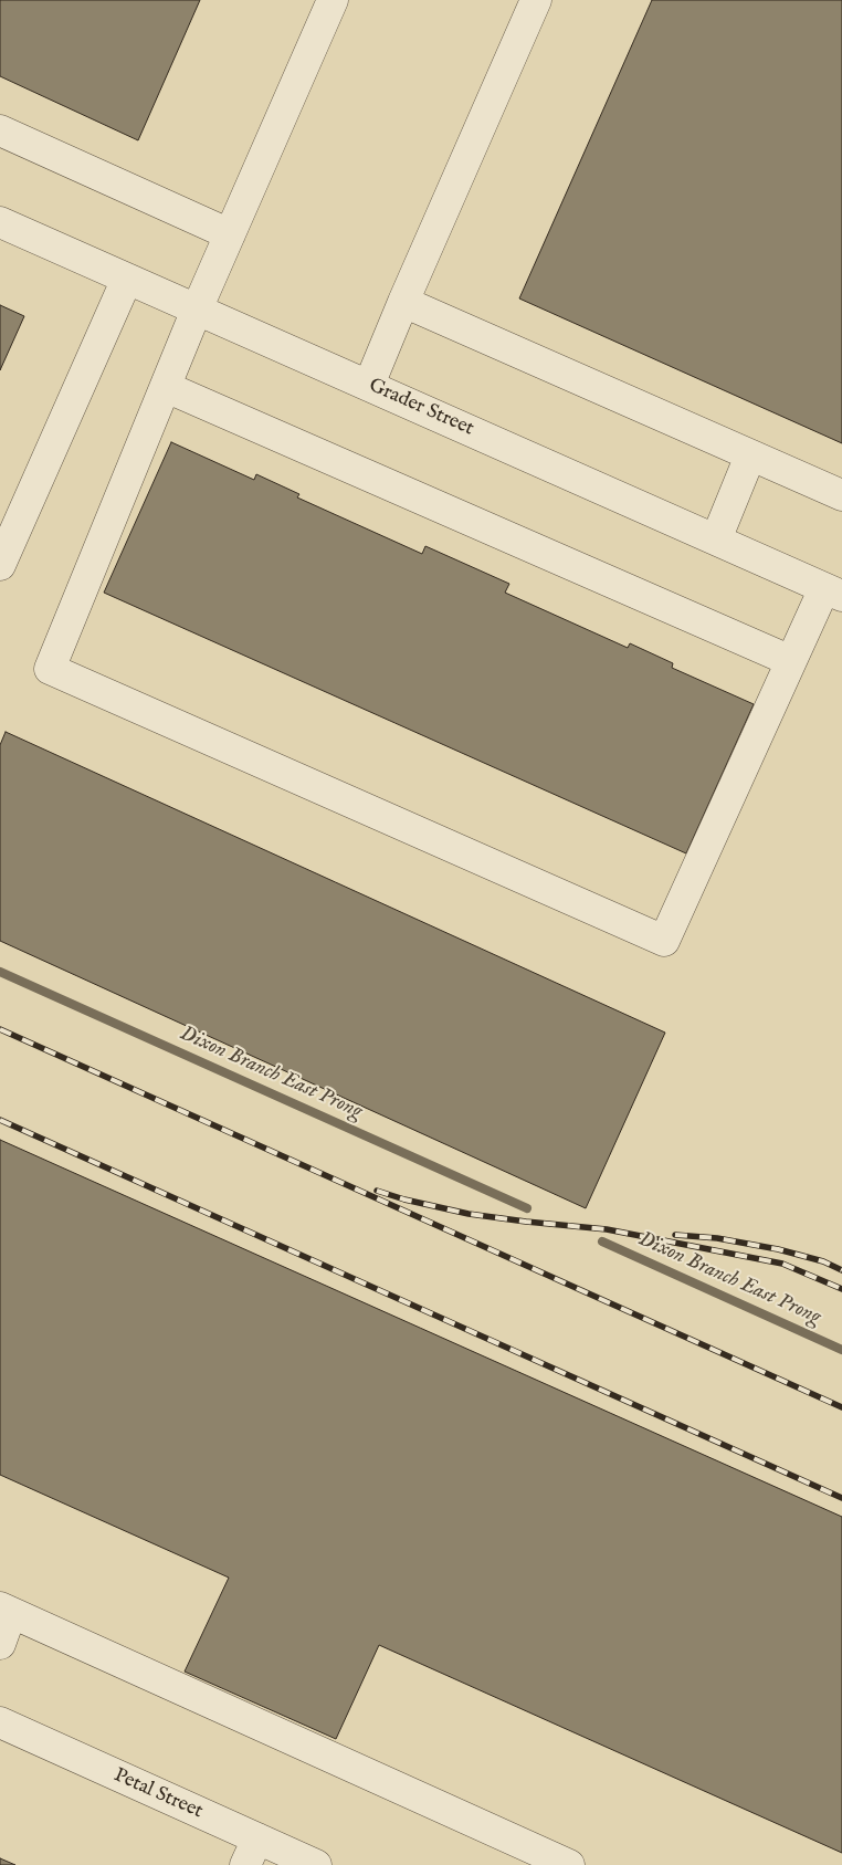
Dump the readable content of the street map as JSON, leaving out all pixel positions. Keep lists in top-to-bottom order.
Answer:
{
  "streets": {
    "street": ["Grader Street", "Petal Street"]
  },
  "water": ["Dixon Branch East Prong"]
}
